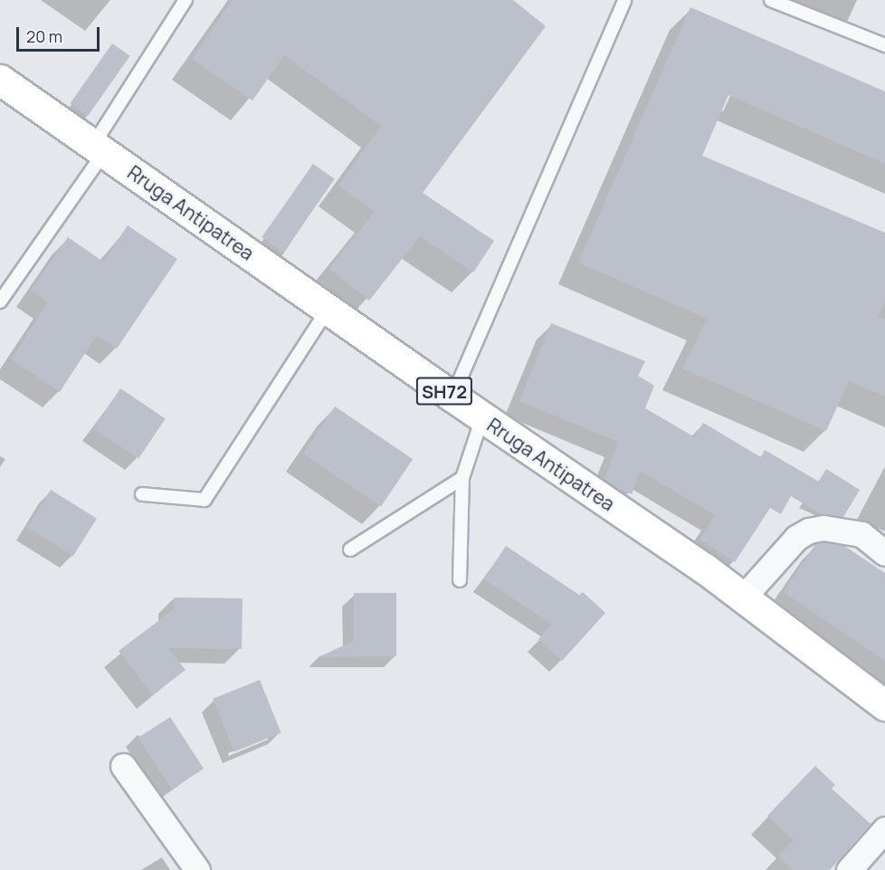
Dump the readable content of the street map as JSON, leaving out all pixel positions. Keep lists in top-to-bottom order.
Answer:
{
  "streets": {
    "main road": ["Rruga Antipatrea", "SH72"]
  },
  "scale_bar": "20 m"
}
